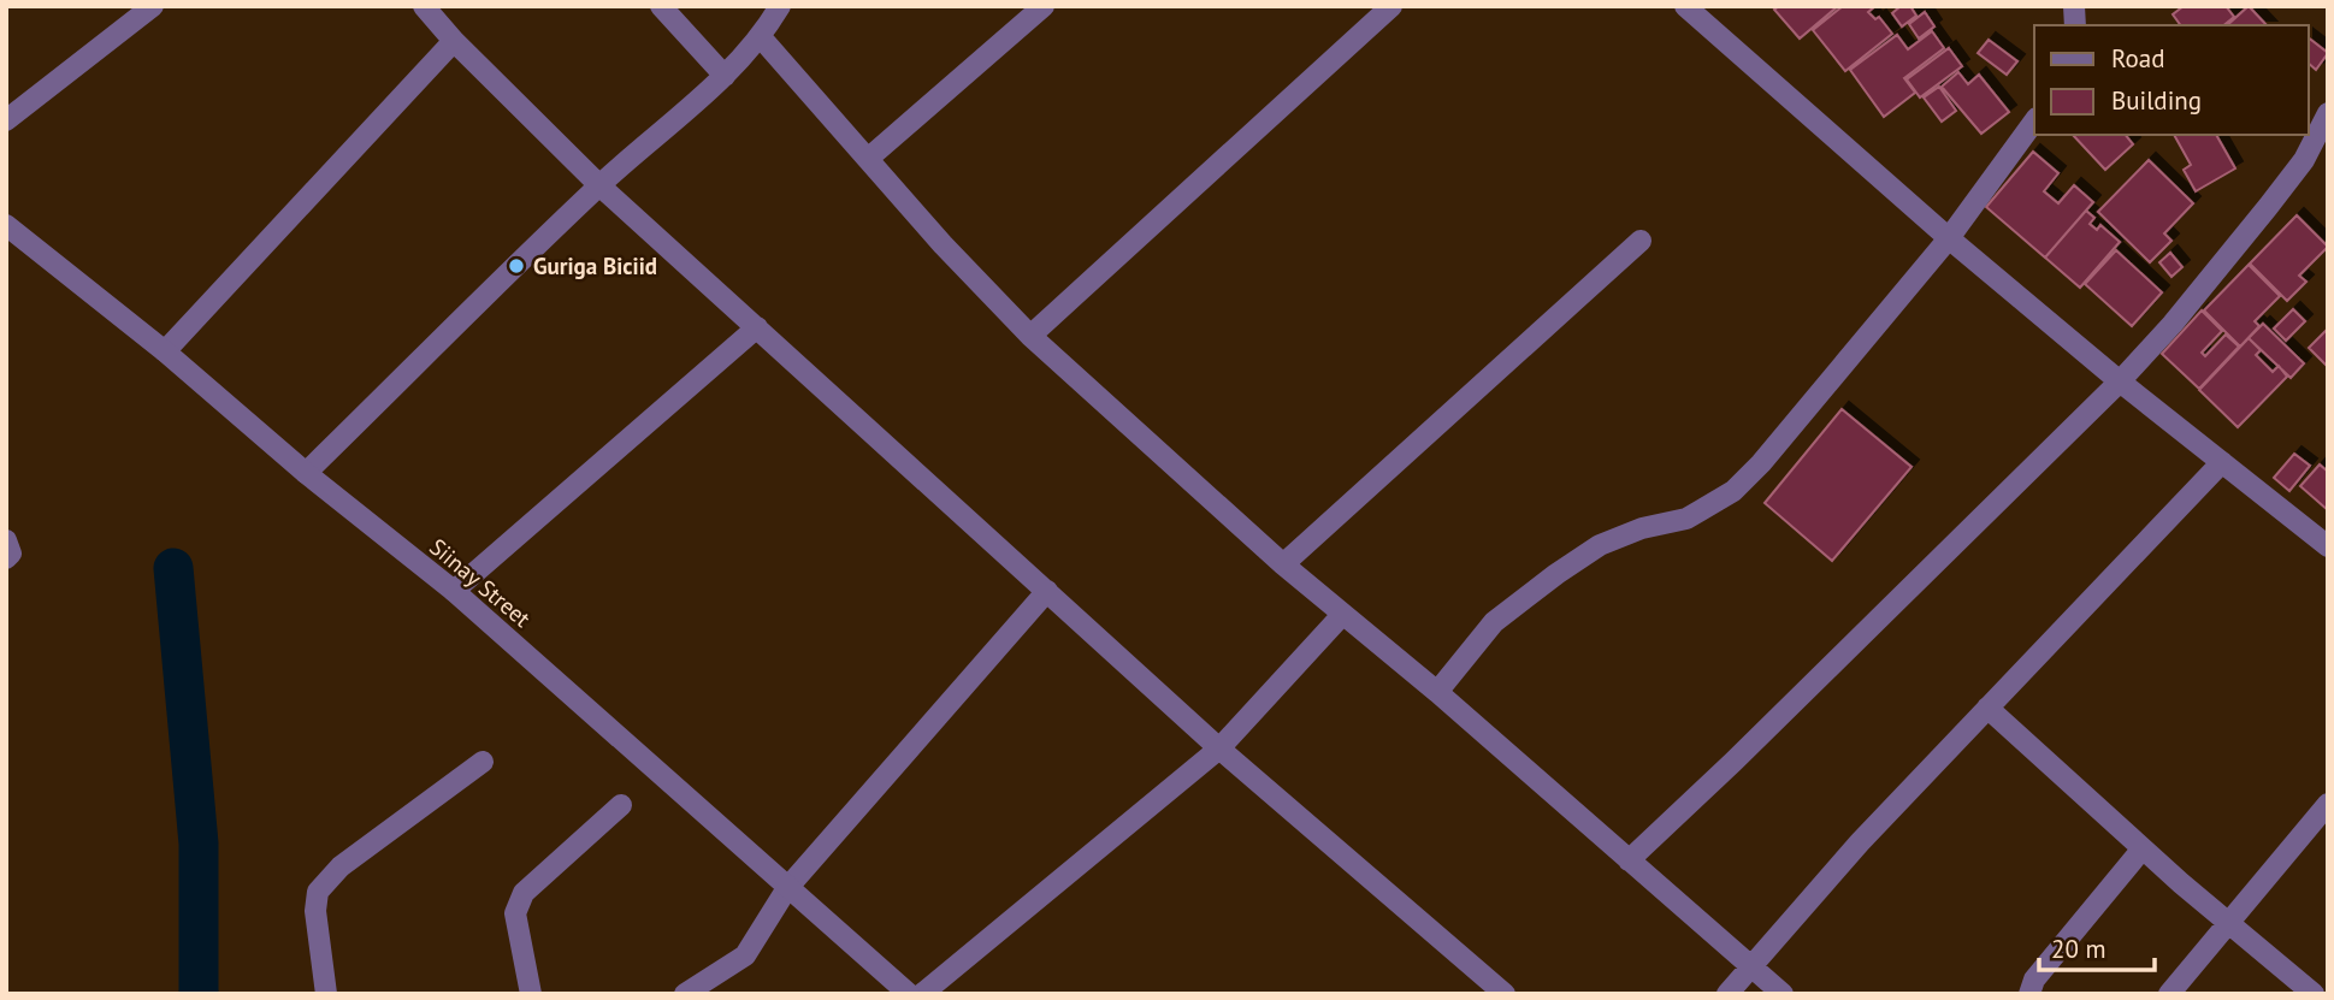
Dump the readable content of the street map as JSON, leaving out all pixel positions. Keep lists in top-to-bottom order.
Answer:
{
  "streets": {
    "street": ["Siinay Street"]
  },
  "places": ["Guriga Biciid"],
  "legend": ["Road", "Building"],
  "scale_bar": "20 m"
}
